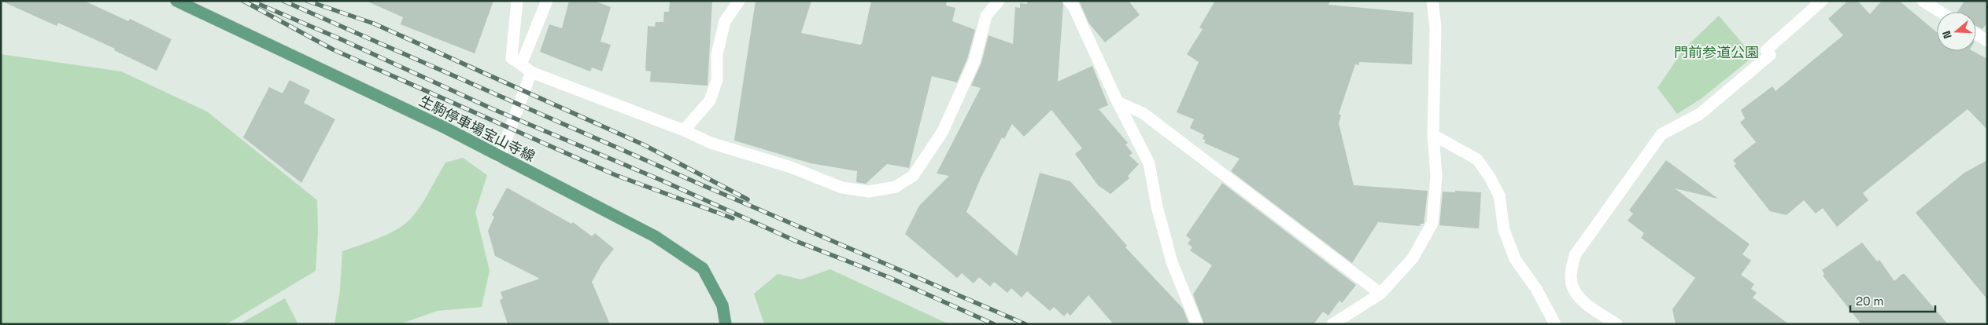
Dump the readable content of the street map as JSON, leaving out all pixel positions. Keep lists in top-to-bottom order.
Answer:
{
  "streets": {
    "main road": ["生駒停車場宝山寺線"]
  },
  "parks": ["門前参道公園"],
  "scale_bar": "20 m",
  "north": "left"
}
